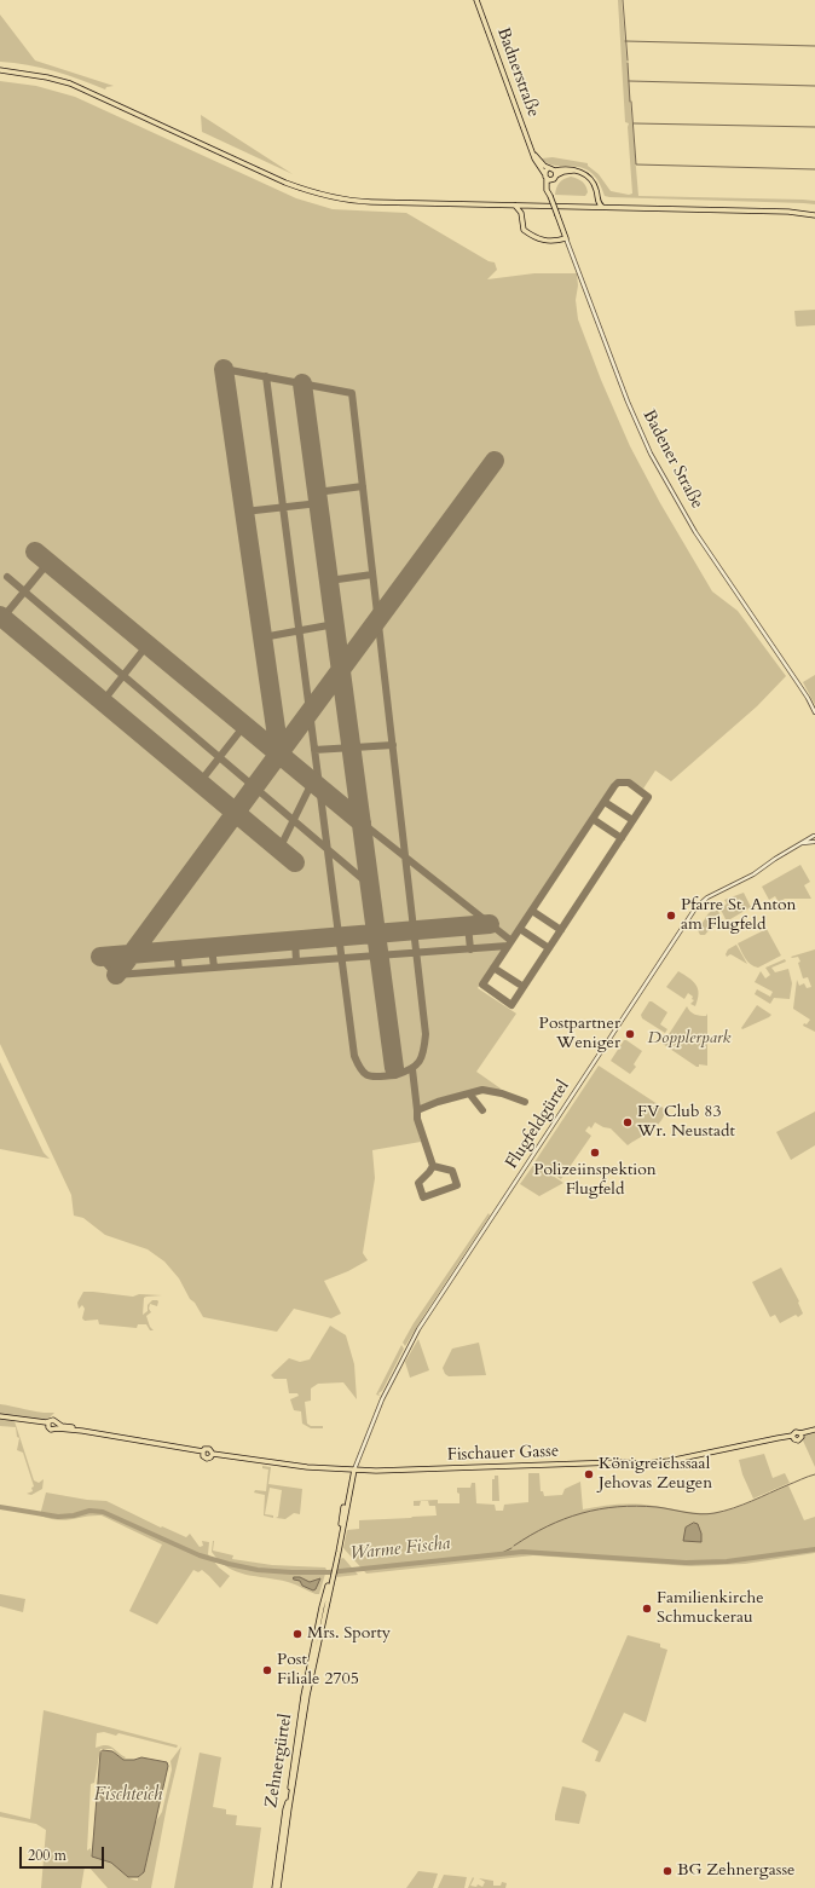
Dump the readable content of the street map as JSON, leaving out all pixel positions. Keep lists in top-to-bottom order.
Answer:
{
  "streets": {
    "main road": [
      "Badnerstraße",
      "Badener Straße",
      "Fischauer Gasse",
      "Zehnergürtel"
    ],
    "street": ["Flugfeldgürtel"]
  },
  "crossings": [
    ["Badnerstraße", "Badener Straße"],
    ["Flugfeldgürtel", "Fischauer Gasse"],
    ["Flugfeldgürtel", "Zehnergürtel"],
    ["Fischauer Gasse", "Zehnergürtel"]
  ],
  "water": ["Warme Fischa", "Fischteich"],
  "parks": ["Dopplerpark"],
  "places": [
    "Pfarre St. Anton am Flugfeld",
    "Postpartner Weniger",
    "FV Club 83 Wr. Neustadt",
    "Polizeiinspektion Flugfeld",
    "Königreichssaal Jehovas Zeugen",
    "Familienkirche Schmuckerau",
    "Mrs. Sporty",
    "Post Filiale 2705",
    "BG Zehnergasse"
  ],
  "scale_bar": "200 m"
}
